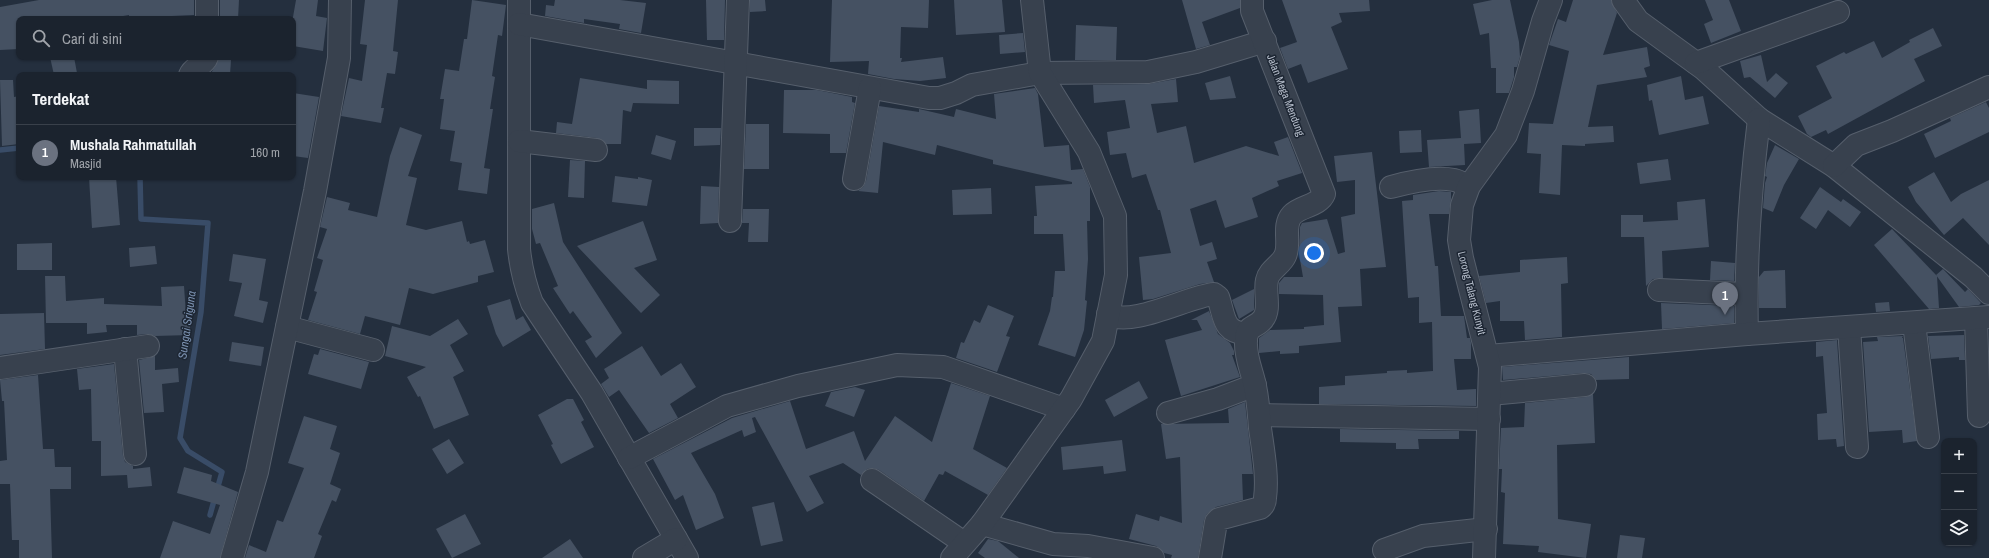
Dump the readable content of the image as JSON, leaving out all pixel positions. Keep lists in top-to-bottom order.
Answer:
{
  "streets": {
    "street": ["Jalan Mega Mendung", "Lorong Talang Kunyit"]
  },
  "water": ["Sungai Sriguna"],
  "page": {
    "search": "Cari di sini",
    "heading": "Terdekat",
    "list": [
      {
        "mark": "1",
        "name": "Mushala Rahmatullah",
        "note": "Masjid",
        "value": "160 m"
      }
    ],
    "pins": "1",
    "map_buttons": ["+", "−"]
  }
}
